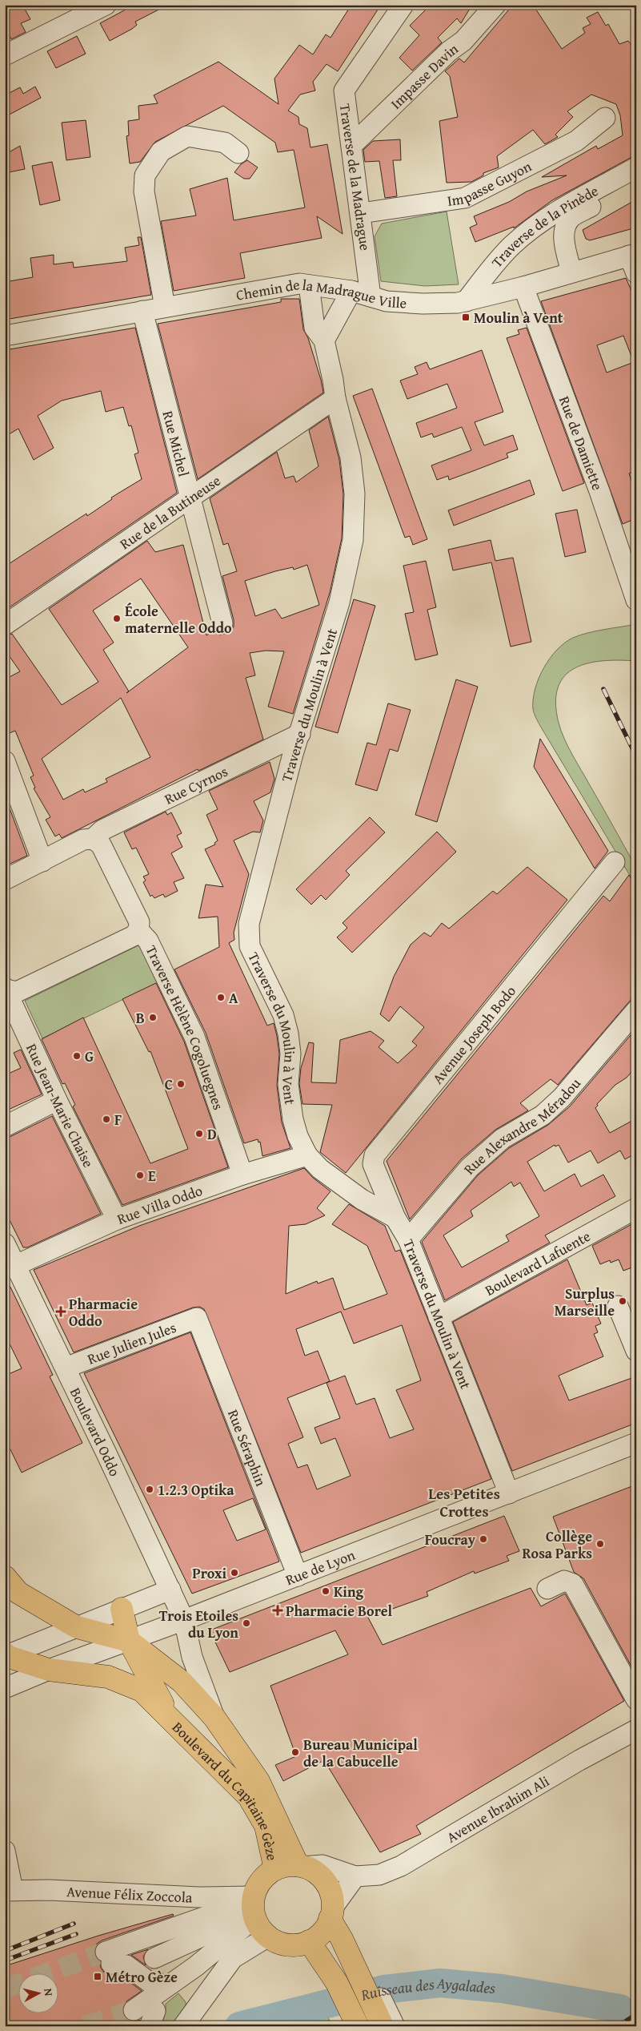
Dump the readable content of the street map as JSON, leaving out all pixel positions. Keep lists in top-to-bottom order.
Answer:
{
  "streets": {
    "main road": ["Boulevard du Capitaine Gèze"],
    "street": [
      "Impasse Davin",
      "Traverse de la Madrague",
      "Impasse Guyon",
      "Traverse de la Pinède",
      "Chemin de la Madrague Ville",
      "Rue de Damiette",
      "Rue Michel",
      "Rue de la Butineuse",
      "Traverse du Moulin à Vent",
      "Rue Cyrnos",
      "Traverse Hèlène Cogoluegnes",
      "Avenue Joseph Bodo",
      "Rue Jean-Marie Chaise",
      "Rue Alexandre Méradou",
      "Rue Villa Oddo",
      "Boulevard Lafuente",
      "Rue Julien Jules",
      "Boulevard Oddo",
      "Rue Séraphin",
      "Rue de Lyon",
      "Avenue Ibrahim Ali",
      "Avenue Félix Zoccola"
    ]
  },
  "crossings": [
    ["Impasse Davin", "Traverse de la Madrague"],
    ["Traverse de la Madrague", "Impasse Guyon"],
    ["Traverse de la Madrague", "Chemin de la Madrague Ville"],
    ["Traverse de la Pinède", "Chemin de la Madrague Ville"],
    ["Chemin de la Madrague Ville", "Rue de Damiette"],
    ["Chemin de la Madrague Ville", "Rue Michel"],
    ["Chemin de la Madrague Ville", "Traverse du Moulin à Vent"],
    ["Rue Michel", "Rue de la Butineuse"],
    ["Rue de la Butineuse", "Traverse du Moulin à Vent"],
    ["Traverse du Moulin à Vent", "Rue Cyrnos"],
    ["Traverse du Moulin à Vent", "Avenue Joseph Bodo"],
    ["Traverse du Moulin à Vent", "Rue Alexandre Méradou"],
    ["Traverse du Moulin à Vent", "Rue Villa Oddo"],
    ["Traverse du Moulin à Vent", "Boulevard Lafuente"],
    ["Traverse du Moulin à Vent", "Rue de Lyon"],
    ["Traverse Hèlène Cogoluegnes", "Rue Villa Oddo"],
    ["Rue Jean-Marie Chaise", "Rue Villa Oddo"],
    ["Rue Villa Oddo", "Boulevard Oddo"],
    ["Rue Julien Jules", "Boulevard Oddo"],
    ["Rue Julien Jules", "Rue Séraphin"],
    ["Boulevard Oddo", "Rue de Lyon"],
    ["Boulevard Oddo", "Boulevard du Capitaine Gèze"],
    ["Rue Séraphin", "Rue de Lyon"],
    ["Rue de Lyon", "Boulevard du Capitaine Gèze"],
    ["Boulevard du Capitaine Gèze", "Avenue Ibrahim Ali"],
    ["Boulevard du Capitaine Gèze", "Avenue Félix Zoccola"],
    ["Avenue Ibrahim Ali", "Avenue Félix Zoccola"]
  ],
  "districts": ["Les Petites Crottes"],
  "water": ["Ruisseau des Aygalades"],
  "places": {
    "transit": ["Moulin à Vent", "Métro Gèze"],
    "other": [
      "École maternelle Oddo",
      "A",
      "B",
      "G",
      "C",
      "F",
      "D",
      "E",
      "Surplus Marseille",
      "1.2.3 Optika",
      "Foucray",
      "Collège Rosa Parks",
      "Proxi",
      "King",
      "Trois Etoiles du Lyon",
      "Bureau Municipal de la Cabucelle"
    ],
    "health": ["Pharmacie Oddo", "Pharmacie Borel"]
  },
  "north": "right"
}
